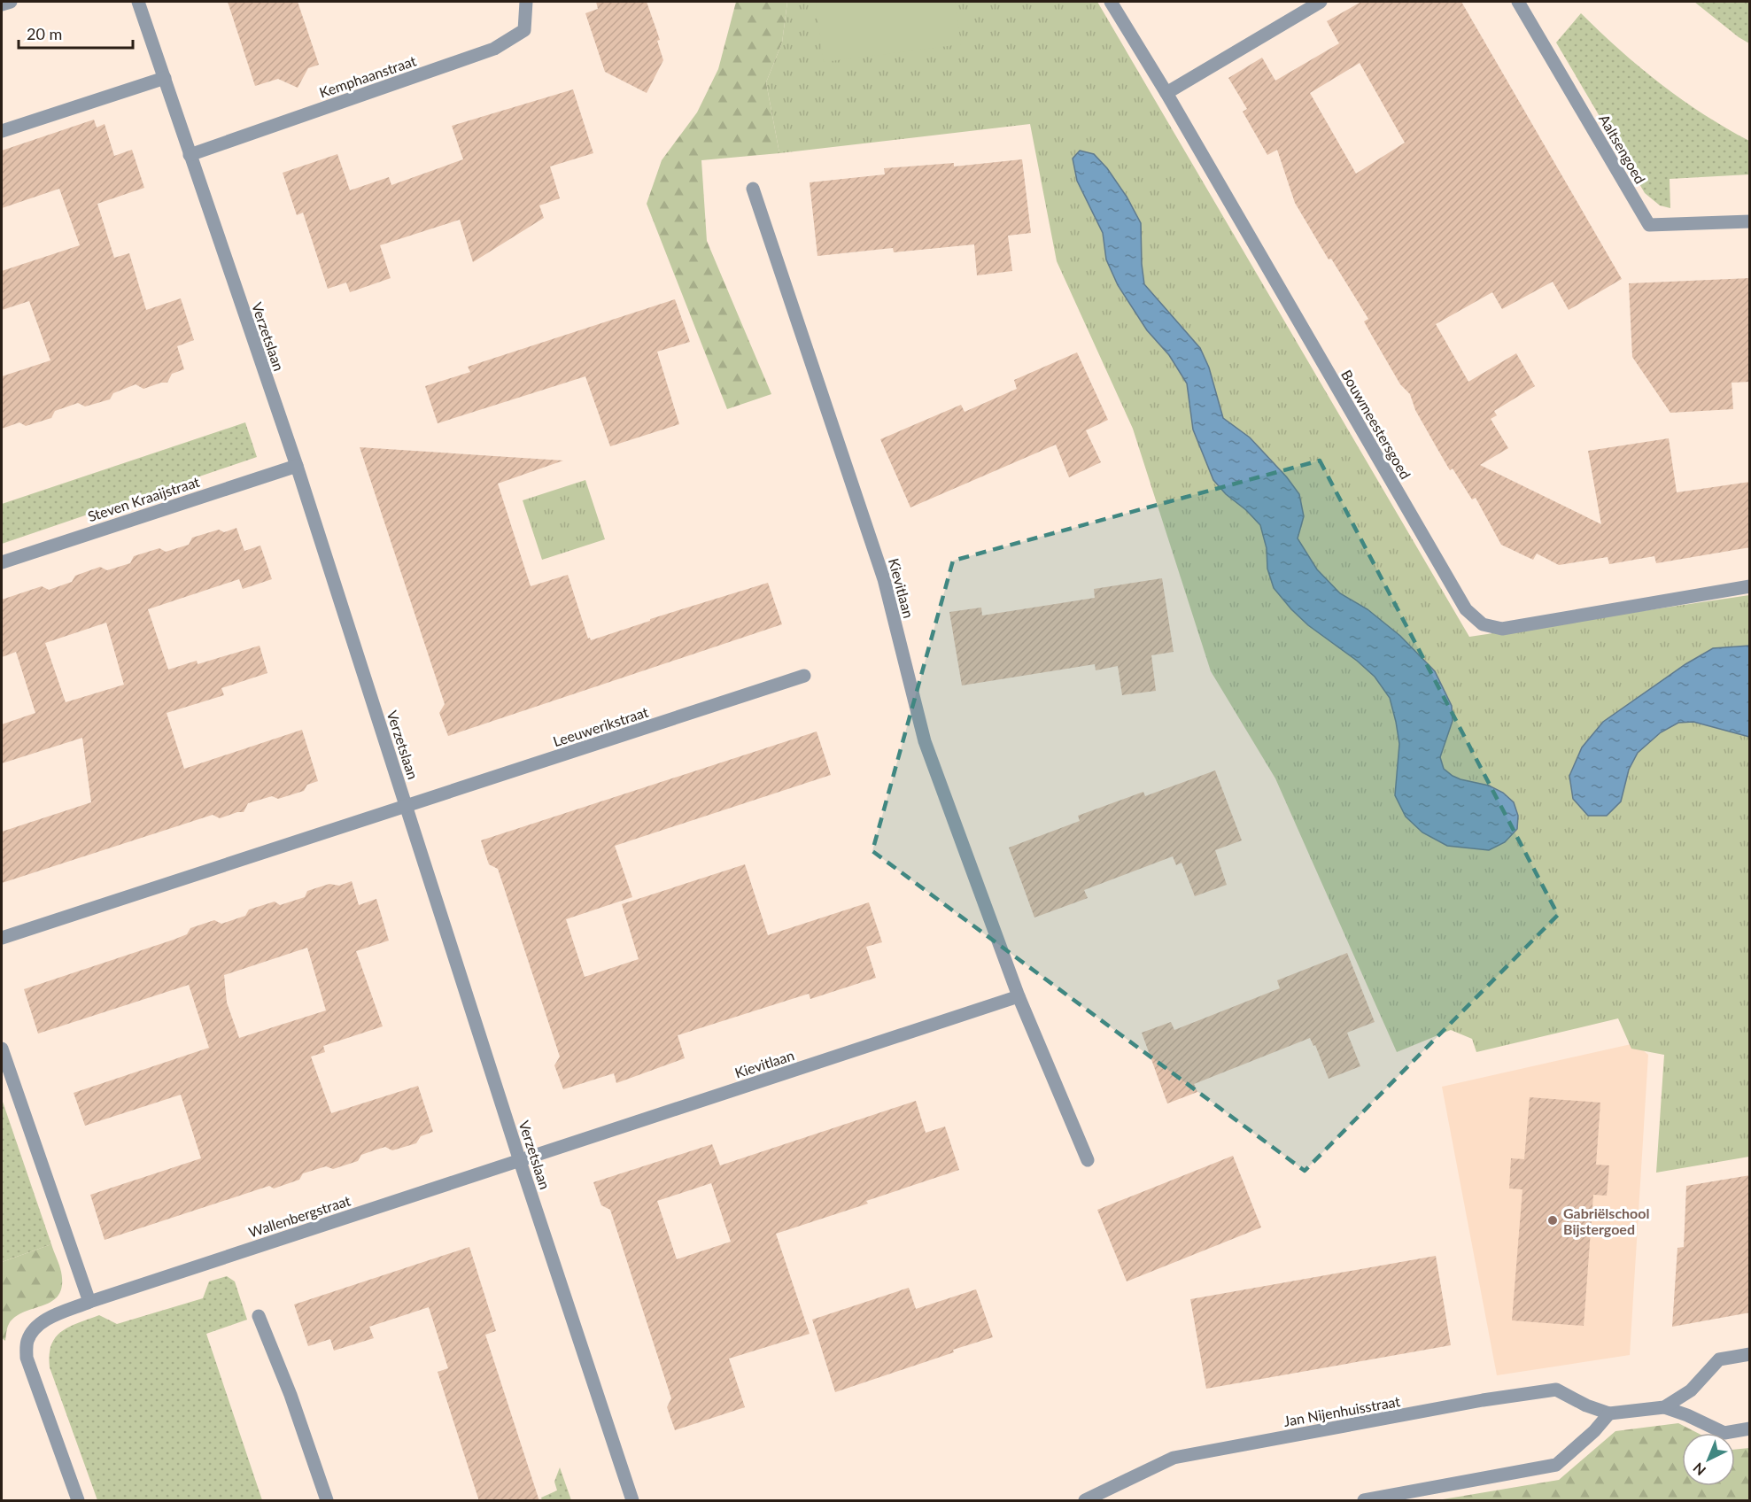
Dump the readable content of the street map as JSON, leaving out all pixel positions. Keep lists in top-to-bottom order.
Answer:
{
  "streets": {
    "street": [
      "Kemphaanstraat",
      "Aaltsengoed",
      "Verzetslaan",
      "Bouwmeestersgoed",
      "Steven Kraaijstraat",
      "Kievitlaan",
      "Leeuwerikstraat",
      "Wallenbergstraat",
      "Jan Nijenhuisstraat"
    ]
  },
  "crossings": [
    ["Kemphaanstraat", "Verzetslaan"],
    ["Verzetslaan", "Steven Kraaijstraat"],
    ["Verzetslaan", "Kievitlaan"],
    ["Verzetslaan", "Leeuwerikstraat"],
    ["Verzetslaan", "Wallenbergstraat"],
    ["Kievitlaan", "Wallenbergstraat"]
  ],
  "places": ["Gabriëlschool Bijstergoed"],
  "scale_bar": "20 m",
  "north": "bottom left"
}
